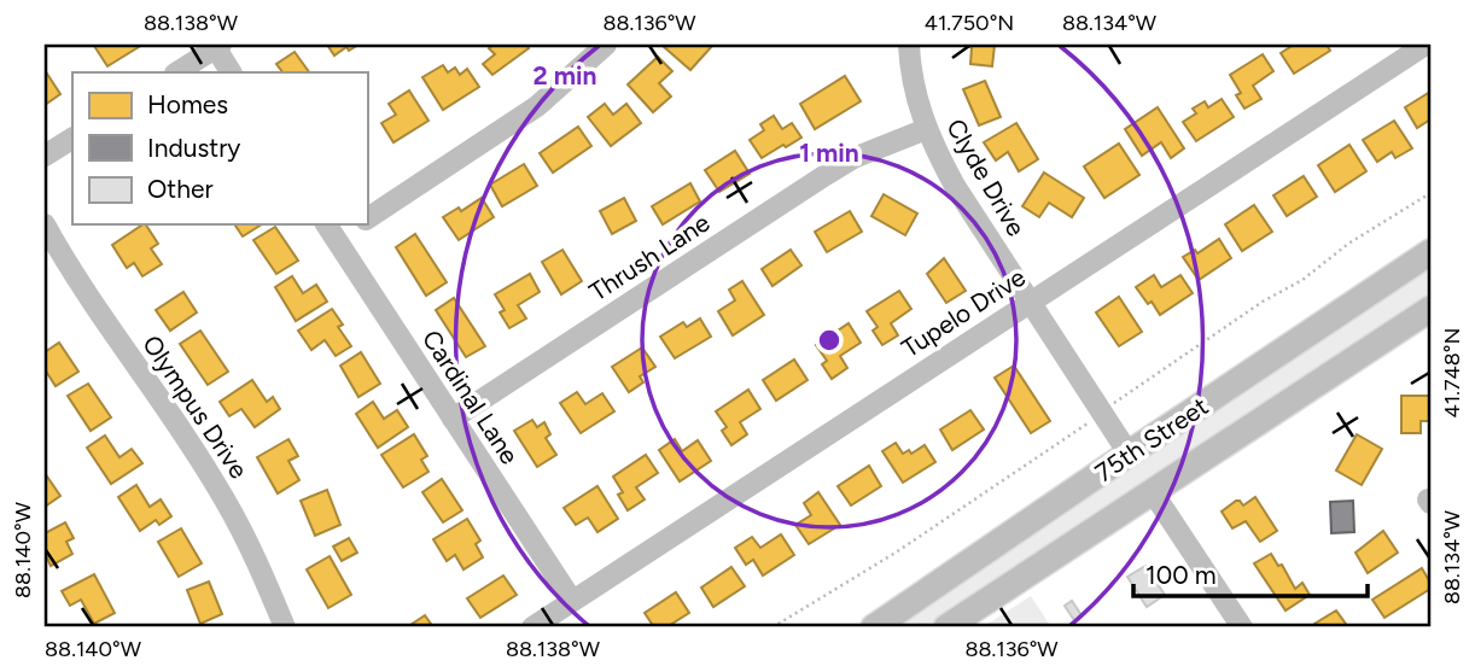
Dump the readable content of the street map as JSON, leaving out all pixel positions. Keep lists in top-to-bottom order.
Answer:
{
  "streets": {
    "main road": ["75th Street"],
    "street": [
      "Clyde Drive",
      "Thrush Lane",
      "Tupelo Drive",
      "Cardinal Lane",
      "Olympus Drive"
    ]
  },
  "crossings": [
    ["Clyde Drive", "Thrush Lane"],
    ["Clyde Drive", "Tupelo Drive"],
    ["Clyde Drive", "75th Street"],
    ["Thrush Lane", "Cardinal Lane"],
    ["Tupelo Drive", "Cardinal Lane"]
  ],
  "legend": ["Homes", "Industry", "Other"],
  "scale_bar": "100 m",
  "coordinates": [
    "88.138°W",
    "88.136°W",
    "41.750°N",
    "88.134°W",
    "41.748°N",
    "88.140°W"
  ],
  "rings": ["2 min", "1 min"]
}
